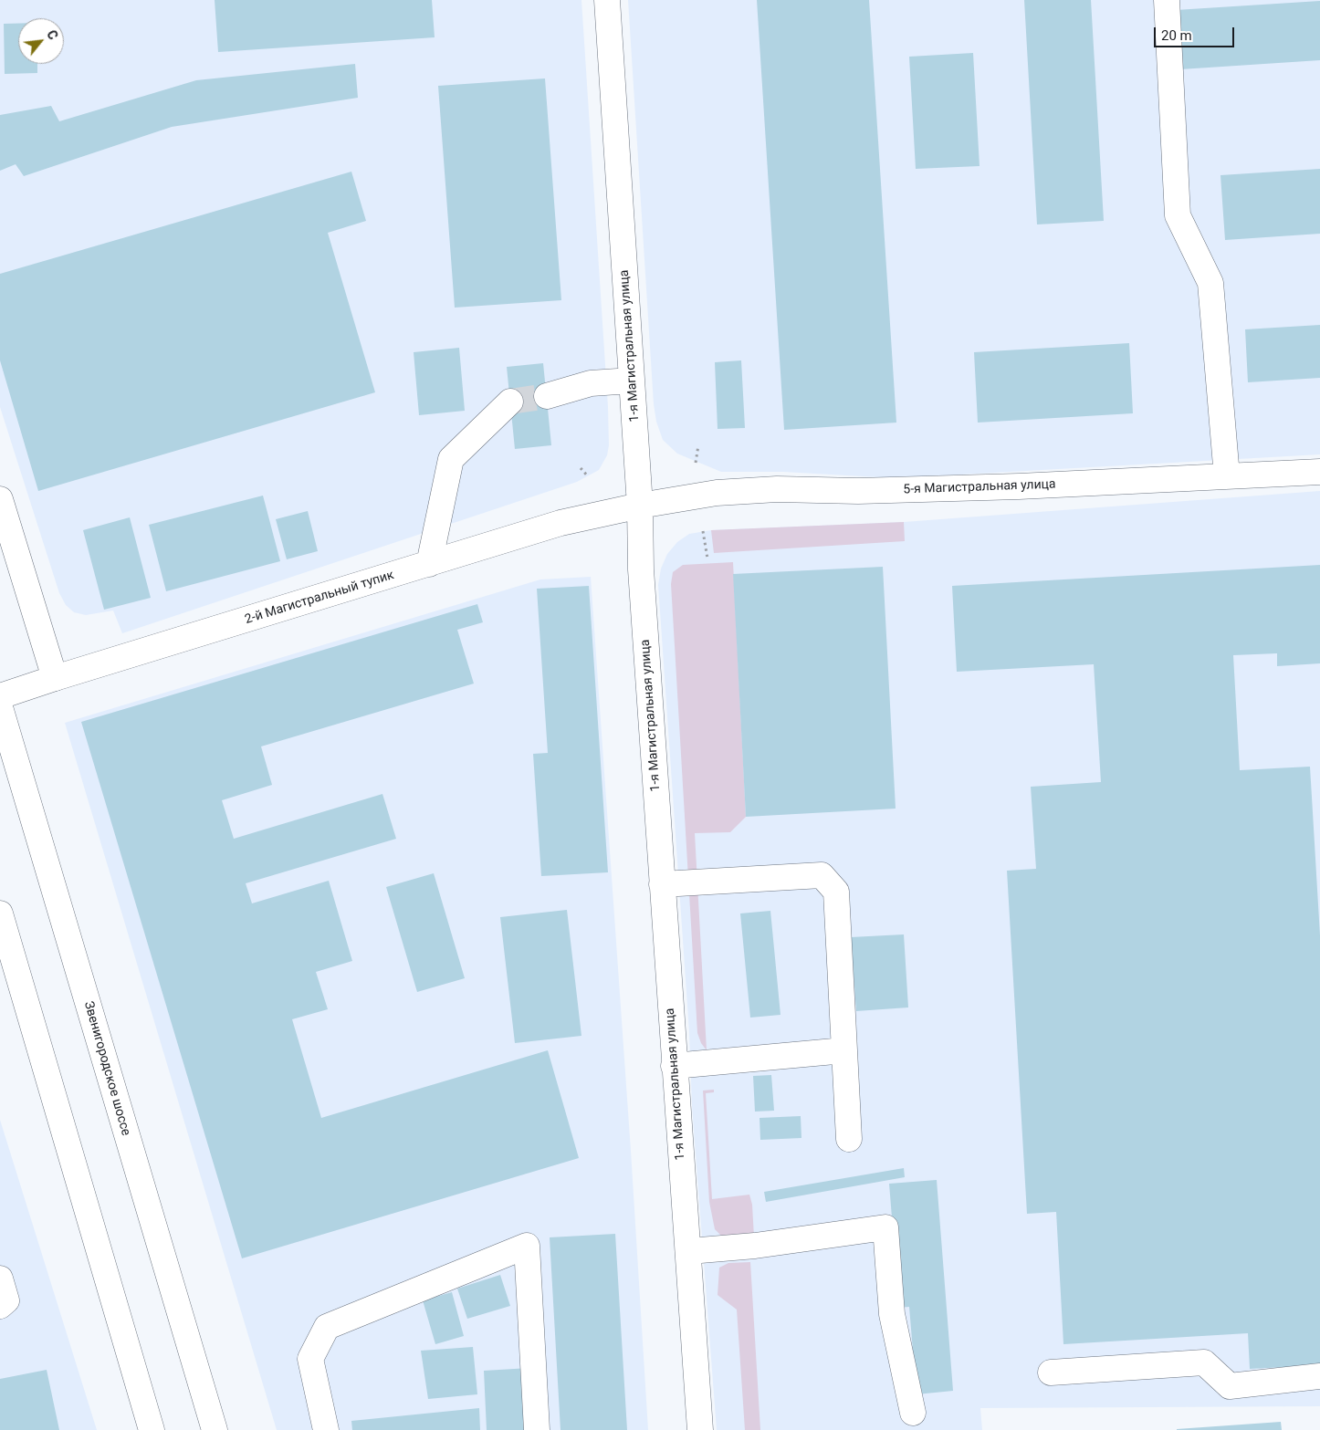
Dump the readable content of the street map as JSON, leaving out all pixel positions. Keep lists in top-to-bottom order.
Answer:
{
  "streets": {
    "street": [
      "1-я Магистральная улица",
      "5-я Магистральная улица",
      "2-й Магистральный тупик",
      "Звенигородское шоссе"
    ]
  },
  "crossings": [
    ["1-я Магистральная улица", "5-я Магистральная улица"],
    ["1-я Магистральная улица", "2-й Магистральный тупик"],
    ["5-я Магистральная улица", "2-й Магистральный тупик"]
  ],
  "scale_bar": "20 m",
  "north": "top right"
}
